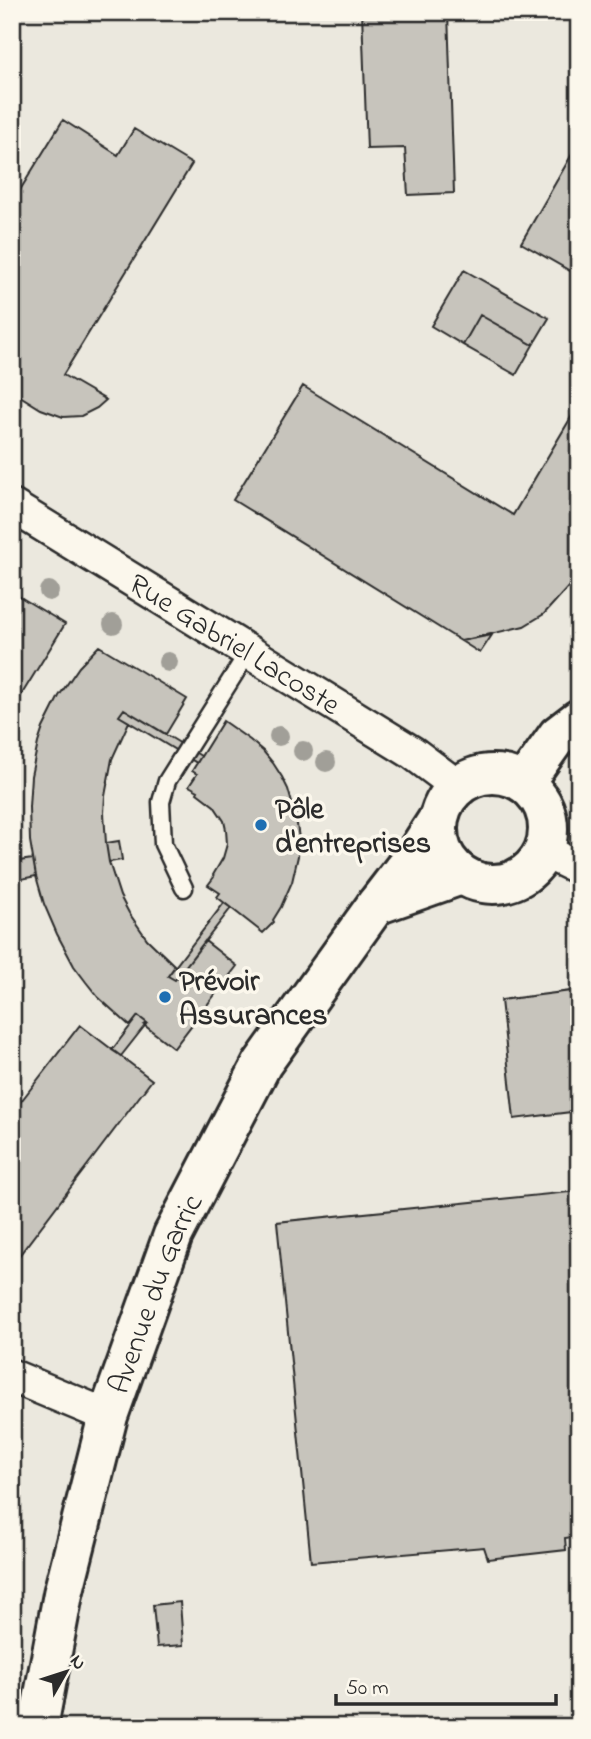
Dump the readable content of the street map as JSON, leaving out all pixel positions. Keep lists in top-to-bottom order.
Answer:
{
  "streets": {
    "street": ["Rue Gabriel Lacoste", "Avenue du Garric"]
  },
  "crossings": [
    ["Rue Gabriel Lacoste", "Avenue du Garric"]
  ],
  "places": ["Pôle d'entreprises", "Prévoir Assurances"],
  "scale_bar": "50 m",
  "north": "top right"
}
